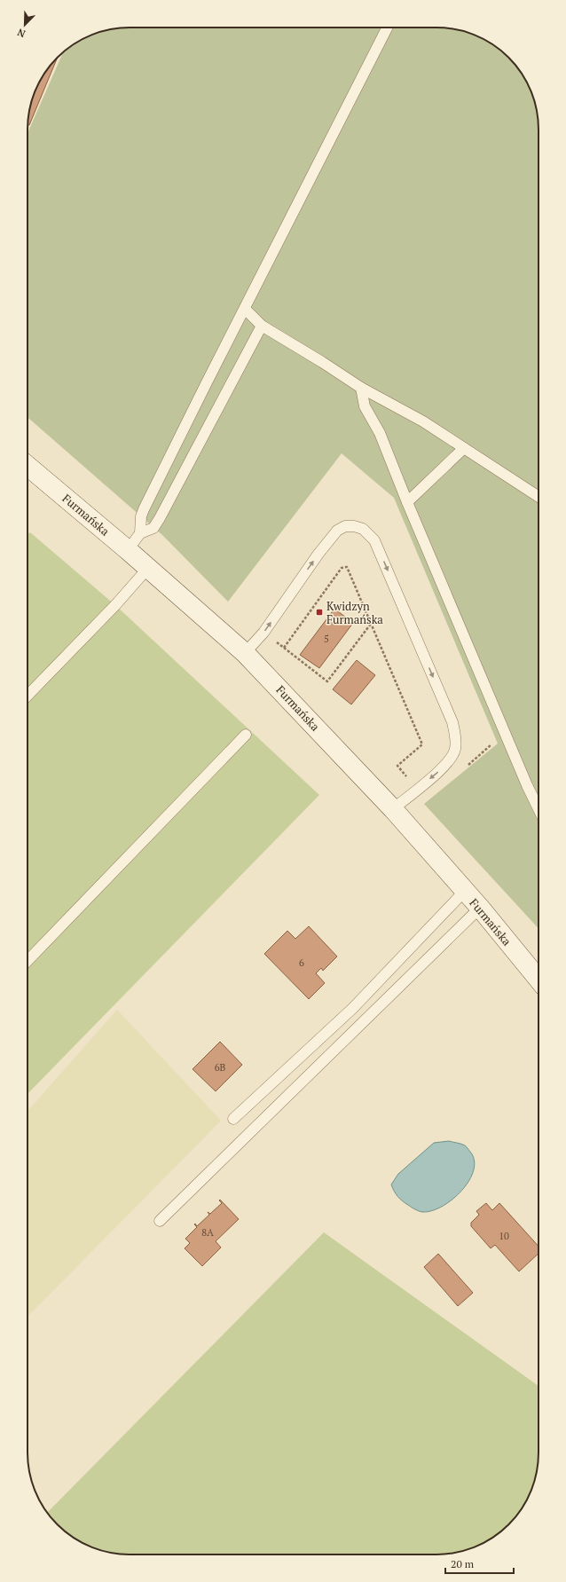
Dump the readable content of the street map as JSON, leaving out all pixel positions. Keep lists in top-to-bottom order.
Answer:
{
  "streets": {
    "street": ["Furmańska"]
  },
  "places": {
    "transit": ["Kwidzyn Furmańska"]
  },
  "house_numbers": [
    "5",
    "6",
    "6B",
    "8A",
    "10"
  ],
  "scale_bar": "20 m",
  "north": "bottom left"
}
